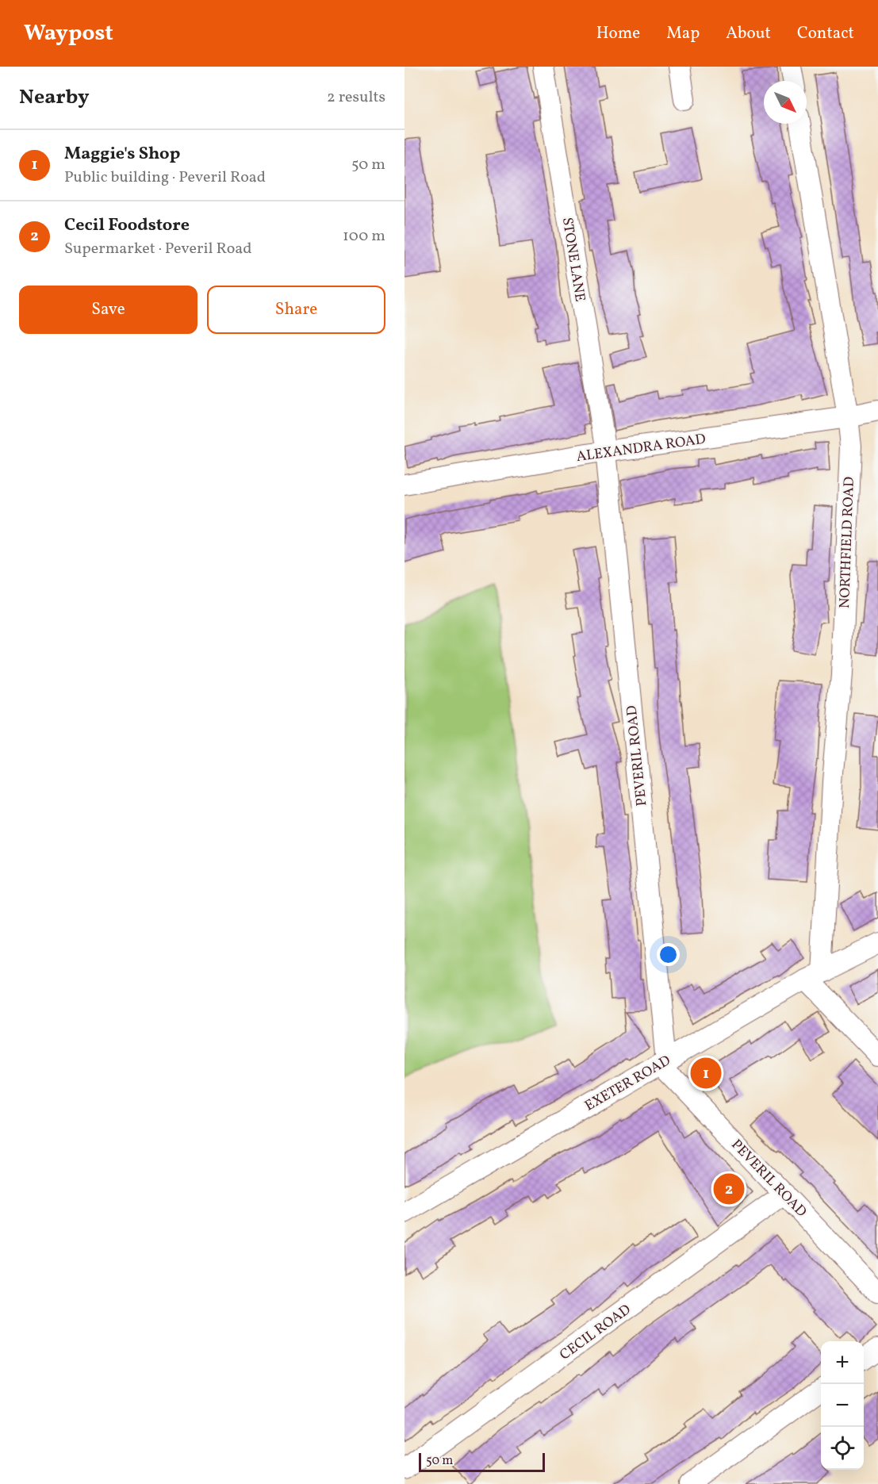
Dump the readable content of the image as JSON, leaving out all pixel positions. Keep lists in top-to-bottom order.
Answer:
{
  "streets": {
    "street": [
      "STONE LANE",
      "ALEXANDRA ROAD",
      "NORTHFIELD ROAD",
      "PEVERIL ROAD",
      "EXETER ROAD",
      "CECIL ROAD"
    ]
  },
  "crossings": [
    ["STONE LANE", "ALEXANDRA ROAD"],
    ["STONE LANE", "PEVERIL ROAD"],
    ["ALEXANDRA ROAD", "NORTHFIELD ROAD"],
    ["ALEXANDRA ROAD", "PEVERIL ROAD"],
    ["NORTHFIELD ROAD", "EXETER ROAD"],
    ["PEVERIL ROAD", "EXETER ROAD"],
    ["PEVERIL ROAD", "CECIL ROAD"]
  ],
  "scale_bar": "50 m",
  "north": "bottom right",
  "page": {
    "header": "Waypost",
    "nav": [
      "Home",
      "Map",
      "About",
      "Contact"
    ],
    "heading": ["Nearby", "2 results"],
    "list": [
      {
        "mark": "1",
        "name": "Maggie's Shop",
        "note": "Public building · Peveril Road",
        "value": "50 m"
      },
      {
        "mark": "2",
        "name": "Cecil Foodstore",
        "note": "Supermarket · Peveril Road",
        "value": "100 m"
      }
    ],
    "buttons": ["Save", "Share"],
    "pins": ["1", "2"],
    "map_buttons": ["+", "−"],
    "scale": "50 m"
  }
}
